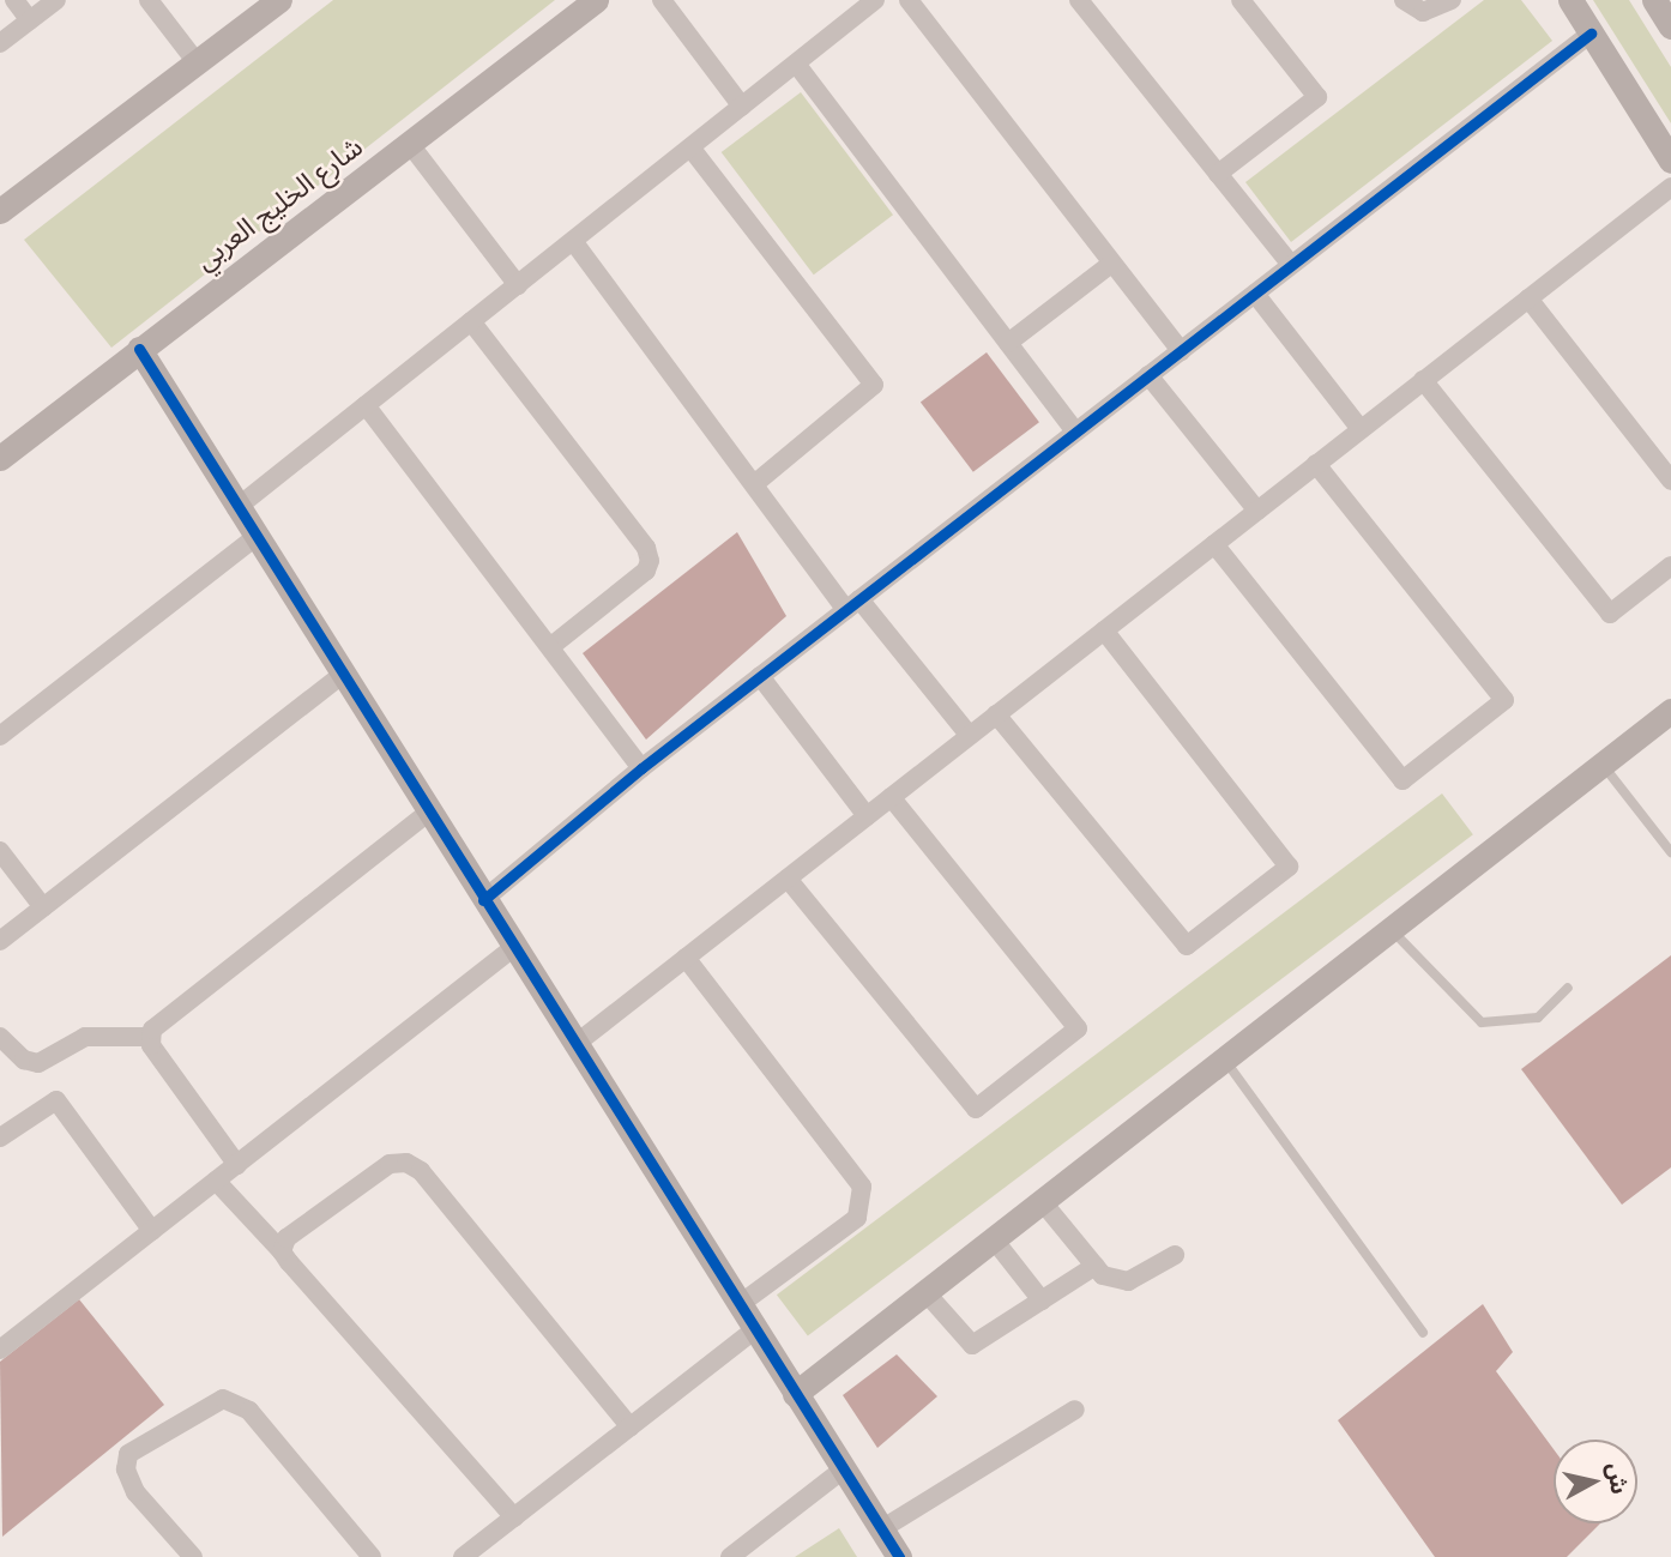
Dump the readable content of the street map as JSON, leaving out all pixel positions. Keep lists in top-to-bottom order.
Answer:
{
  "streets": {
    "street": ["شارع الخليج العربي"]
  },
  "north": "right"
}
